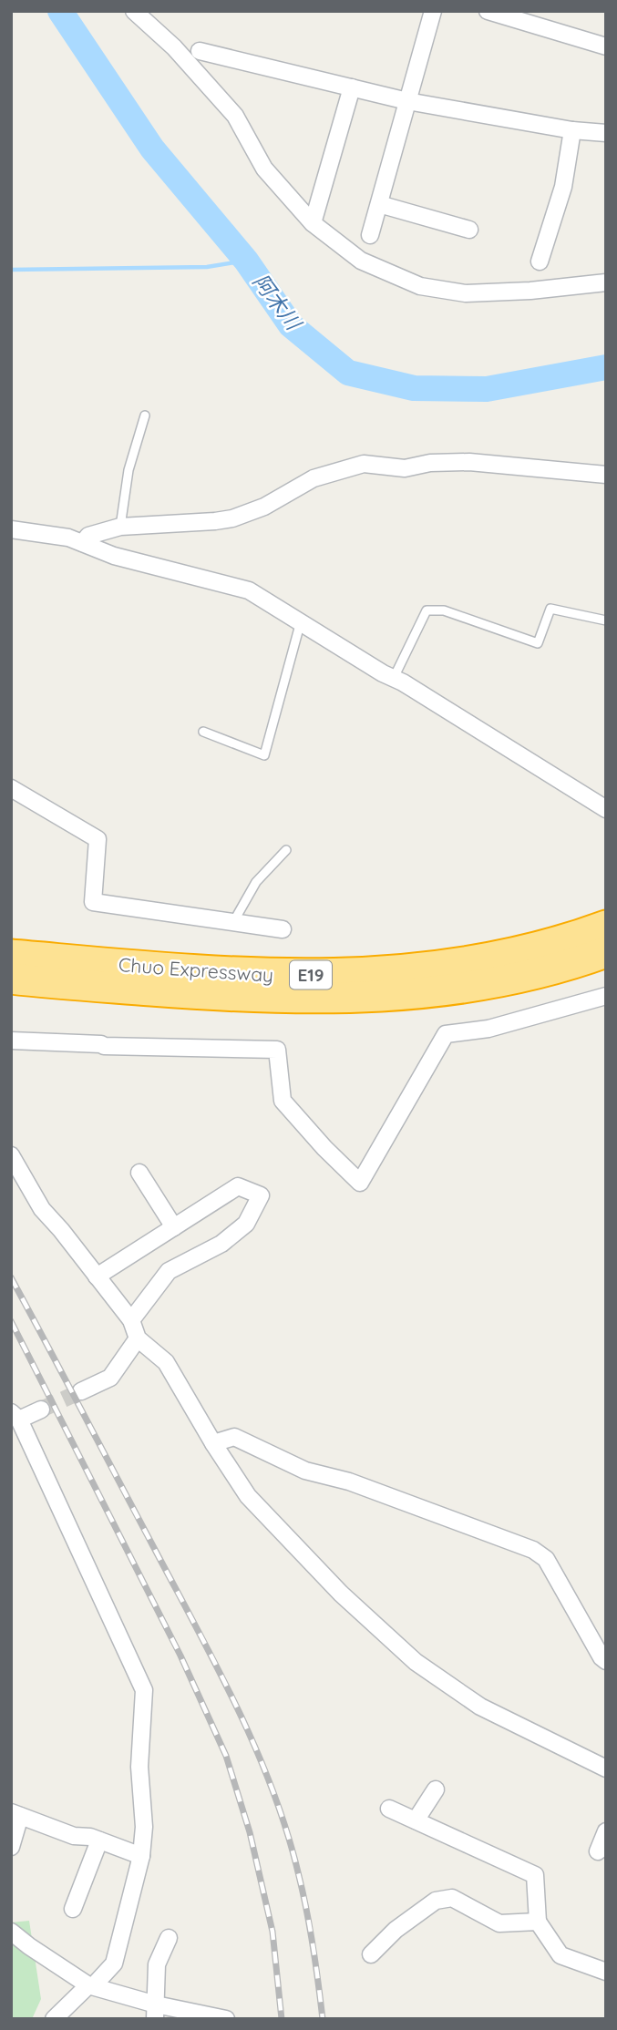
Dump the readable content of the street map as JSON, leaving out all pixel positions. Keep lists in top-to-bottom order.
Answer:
{
  "streets": {
    "highway": ["Chuo Expressway", "E19"]
  },
  "water": ["阿木川"]
}
